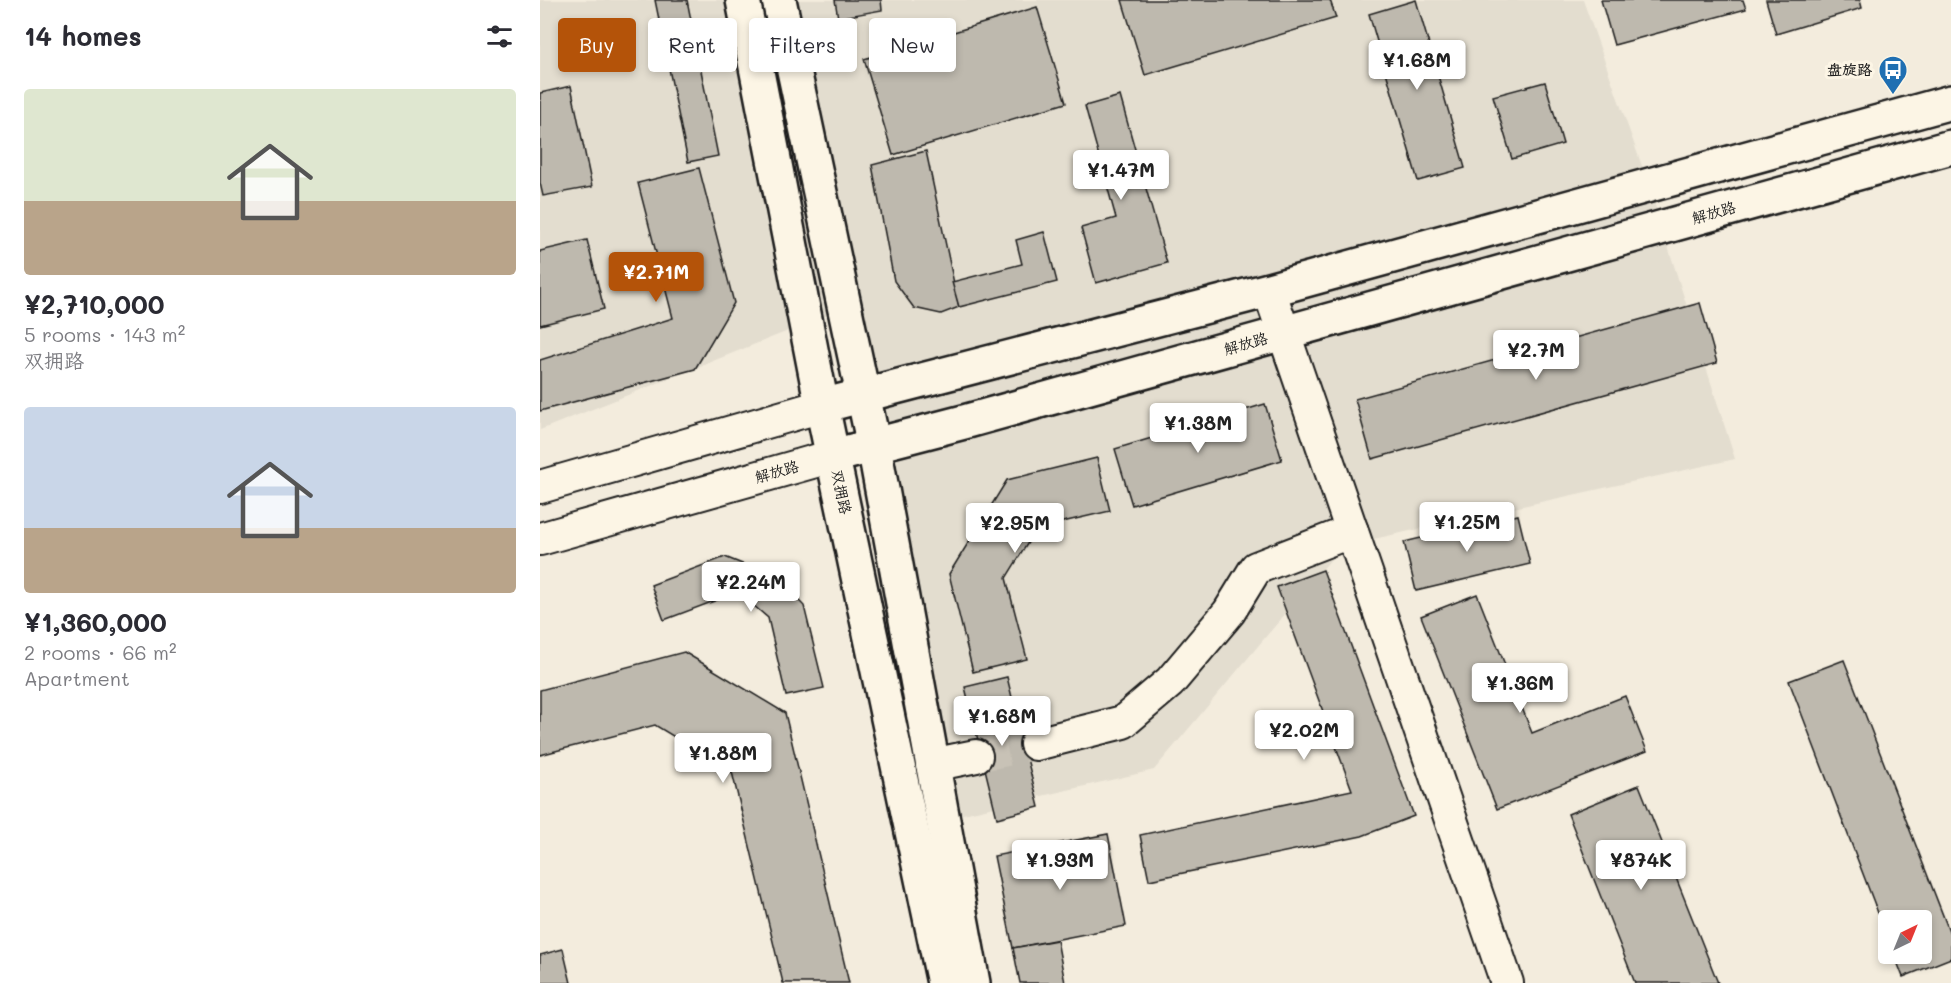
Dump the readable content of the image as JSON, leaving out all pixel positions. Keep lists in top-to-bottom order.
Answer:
{
  "streets": {
    "main road": ["解放路", "双拥路"]
  },
  "crossings": [
    ["解放路", "双拥路"]
  ],
  "places": {
    "bus stop": ["盘旋路"]
  },
  "north": "top right",
  "page": {
    "heading": "14 homes",
    "chip": [
      "Buy",
      "Rent",
      "Filters",
      "New"
    ],
    "price": [
      "¥1.68M",
      "¥1.47M",
      "¥2.71M",
      "¥2.7M",
      "¥1.38M",
      "¥1.25M",
      "¥2.95M",
      "¥2.24M",
      "¥1.36M",
      "¥1.68M",
      "¥2.02M",
      "¥1.88M",
      "¥1.93M",
      "¥874K"
    ],
    "list": [
      {
        "name": "¥2,710,000",
        "note": "5 rooms · 143 m² · 双拥路"
      },
      {
        "name": "¥1,360,000",
        "note": "2 rooms · 66 m² · Apartment"
      }
    ]
  }
}
